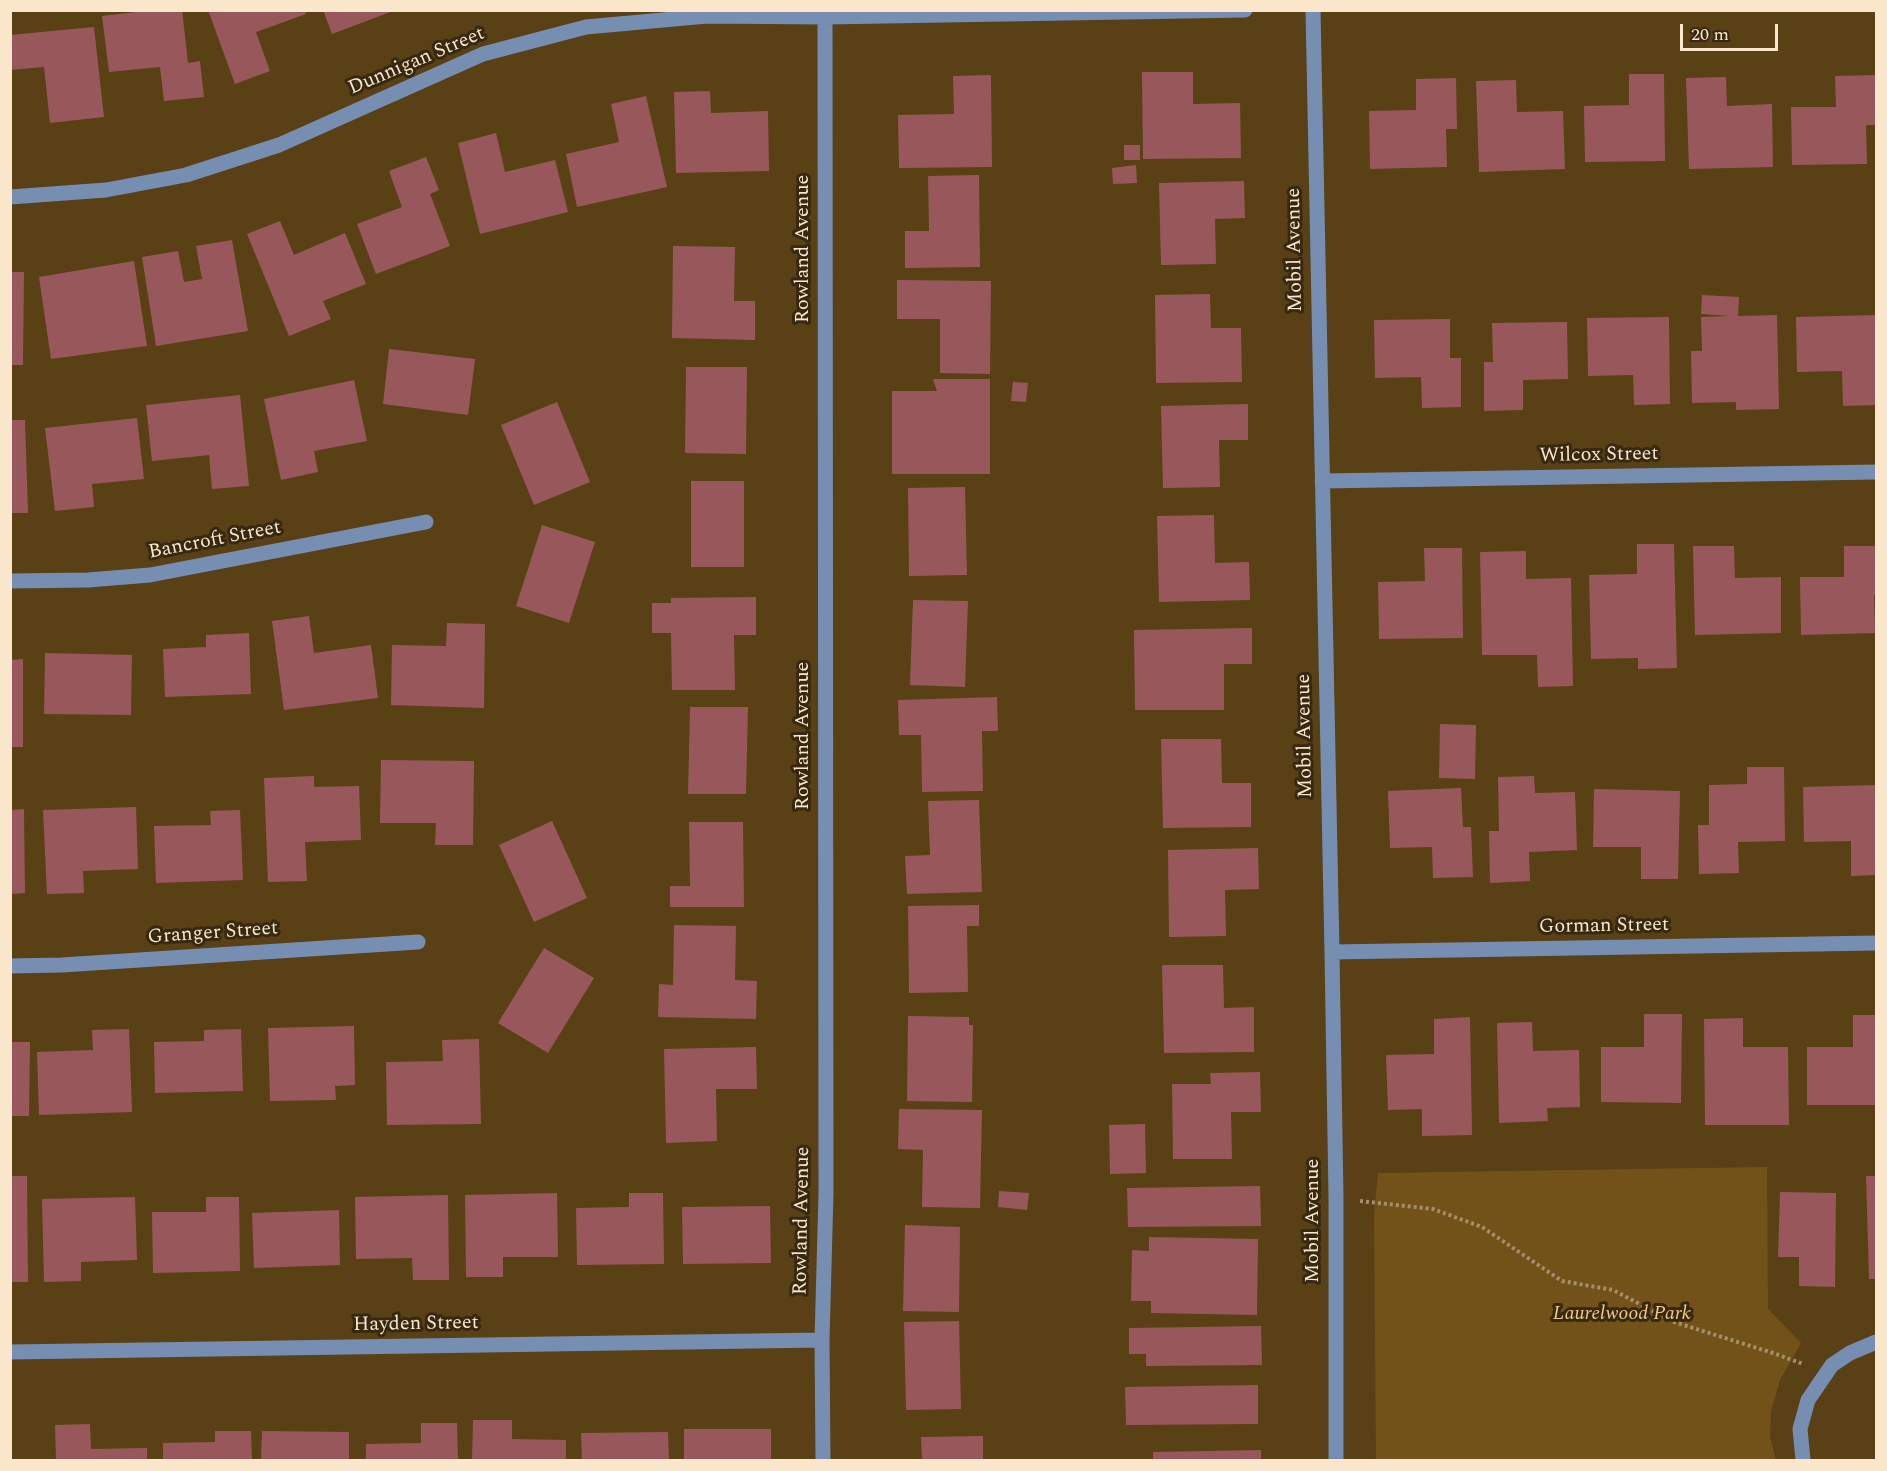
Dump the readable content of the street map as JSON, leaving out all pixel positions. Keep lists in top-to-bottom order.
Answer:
{
  "streets": {
    "street": [
      "Dunnigan Street",
      "Rowland Avenue",
      "Mobil Avenue",
      "Wilcox Street",
      "Bancroft Street",
      "Gorman Street",
      "Granger Street",
      "Hayden Street"
    ]
  },
  "crossings": [
    ["Dunnigan Street", "Rowland Avenue"],
    ["Rowland Avenue", "Hayden Street"],
    ["Mobil Avenue", "Wilcox Street"],
    ["Mobil Avenue", "Gorman Street"]
  ],
  "parks": ["Laurelwood Park"],
  "scale_bar": "20 m"
}
